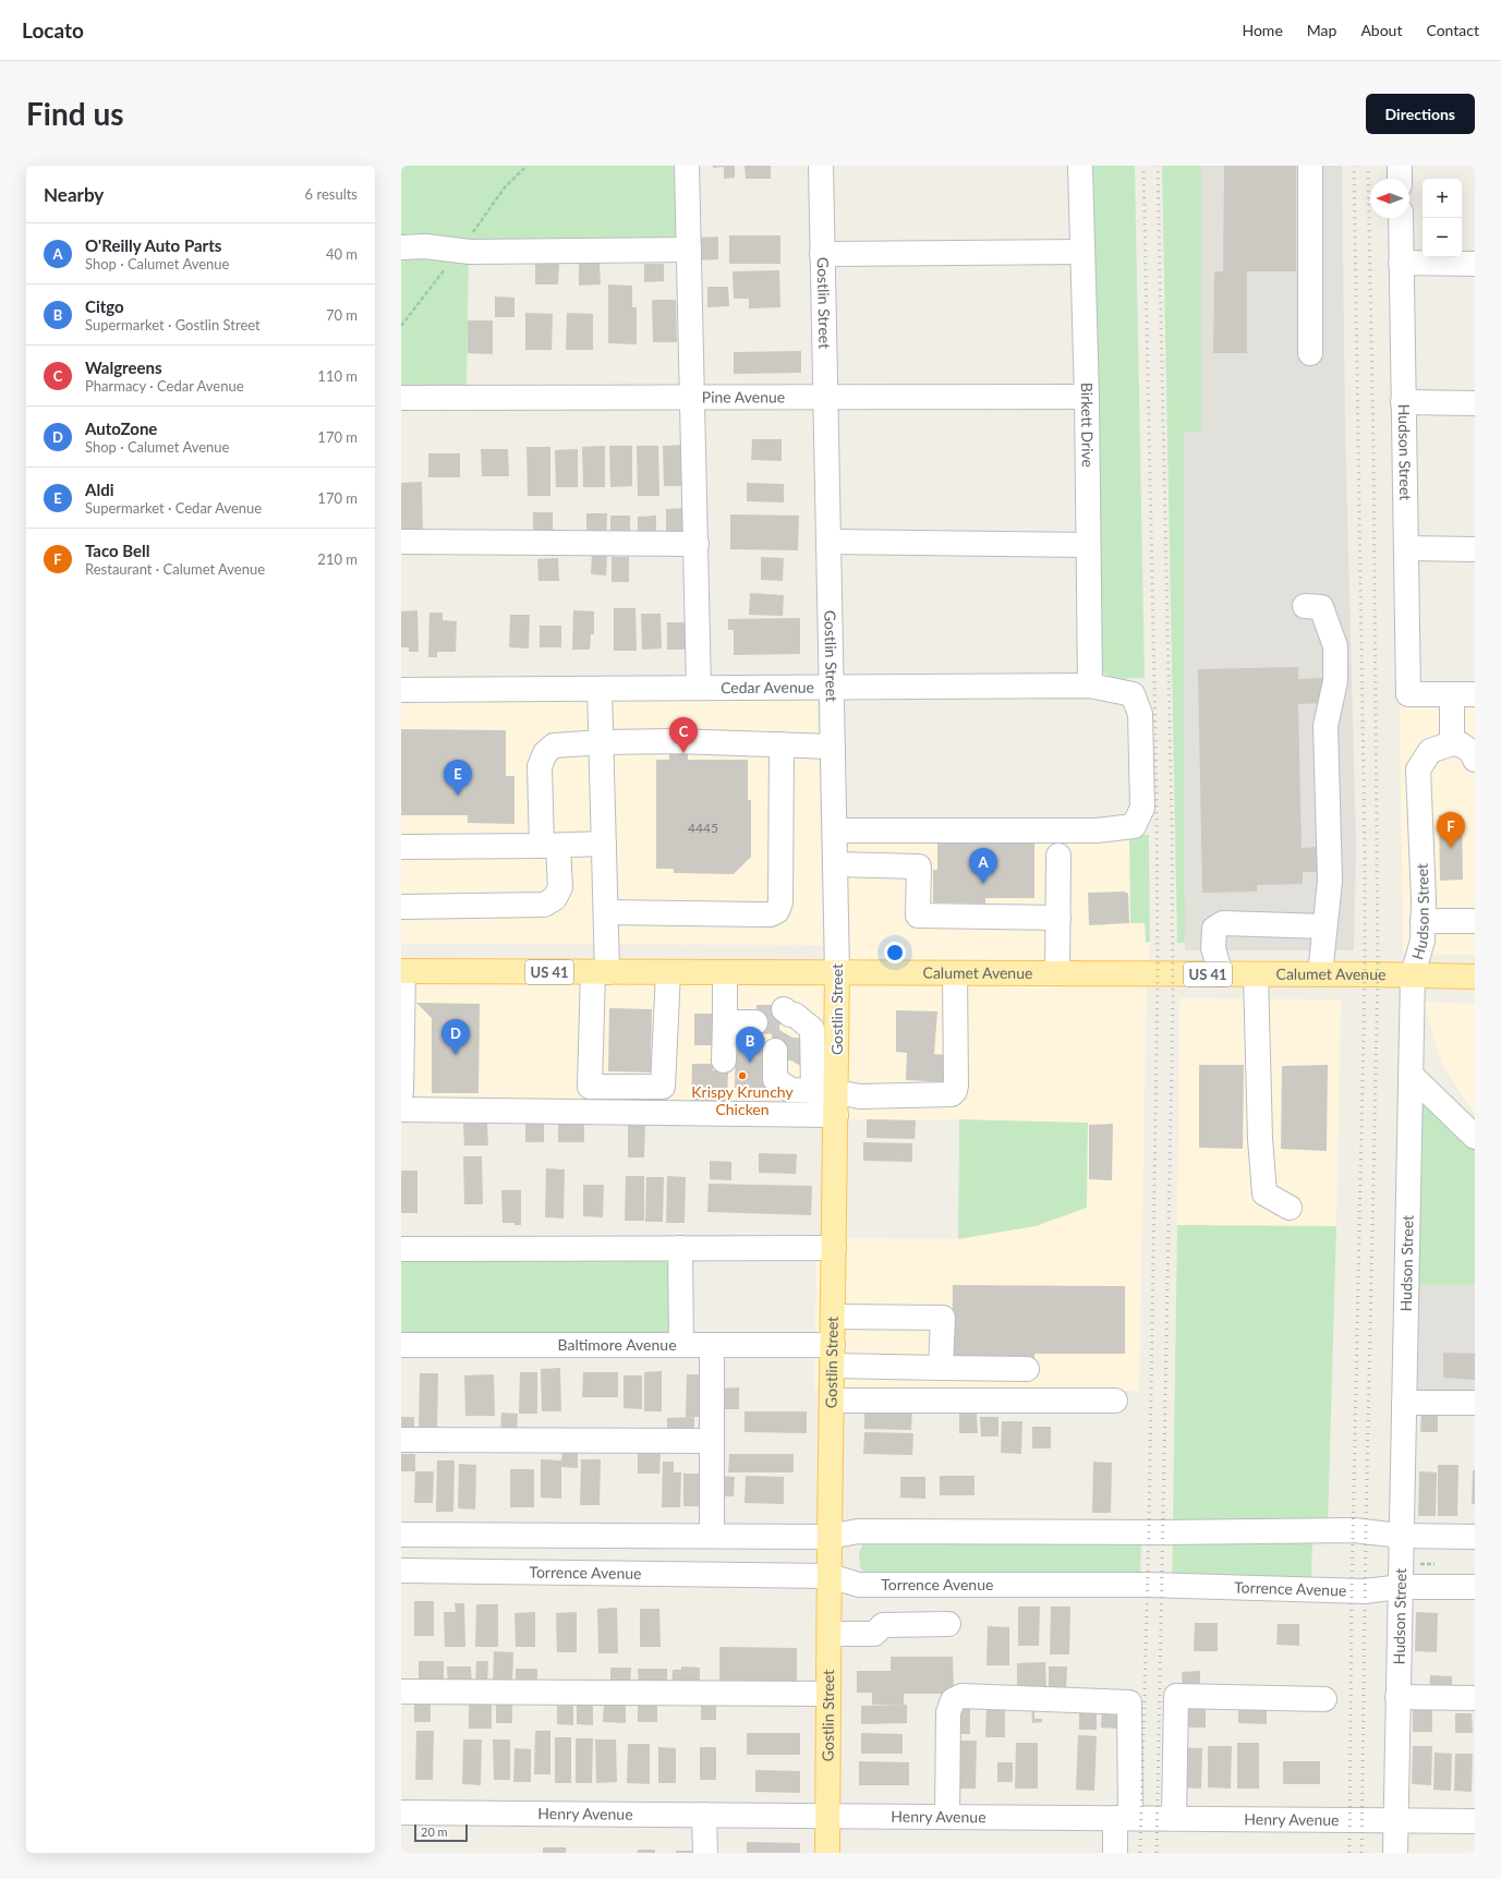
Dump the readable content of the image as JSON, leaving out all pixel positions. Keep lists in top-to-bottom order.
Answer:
{
  "streets": {
    "main road": ["Gostlin Street", "US 41", "Calumet Avenue"],
    "street": [
      "Pine Avenue",
      "Birkett Drive",
      "Hudson Street",
      "Cedar Avenue",
      "Baltimore Avenue",
      "Torrence Avenue",
      "Henry Avenue"
    ]
  },
  "crossings": [
    ["Gostlin Street", "Pine Avenue"],
    ["Gostlin Street", "Cedar Avenue"],
    ["Gostlin Street", "Calumet Avenue"],
    ["Gostlin Street", "Baltimore Avenue"],
    ["Gostlin Street", "Torrence Avenue"],
    ["Gostlin Street", "Henry Avenue"],
    ["Pine Avenue", "Birkett Drive"],
    ["Birkett Drive", "Cedar Avenue"],
    ["Hudson Street", "Calumet Avenue"],
    ["Hudson Street", "Torrence Avenue"],
    ["Hudson Street", "Henry Avenue"]
  ],
  "places": ["Krispy Krunchy Chicken"],
  "house_numbers": ["4445"],
  "scale_bar": "20 m",
  "north": "left",
  "page": {
    "header": "Locato",
    "nav": [
      "Home",
      "Map",
      "About",
      "Contact"
    ],
    "buttons": "Directions",
    "title": "Find us",
    "heading": ["Nearby", "6 results"],
    "map_buttons": ["+", "−"],
    "list": [
      {
        "mark": "A",
        "name": "O'Reilly Auto Parts",
        "note": "Shop · Calumet Avenue",
        "value": "40 m"
      },
      {
        "mark": "B",
        "name": "Citgo",
        "note": "Supermarket · Gostlin Street",
        "value": "70 m"
      },
      {
        "mark": "C",
        "name": "Walgreens",
        "note": "Pharmacy · Cedar Avenue",
        "value": "110 m"
      },
      {
        "mark": "D",
        "name": "AutoZone",
        "note": "Shop · Calumet Avenue",
        "value": "170 m"
      },
      {
        "mark": "E",
        "name": "Aldi",
        "note": "Supermarket · Cedar Avenue",
        "value": "170 m"
      },
      {
        "mark": "F",
        "name": "Taco Bell",
        "note": "Restaurant · Calumet Avenue",
        "value": "210 m"
      }
    ],
    "pins": [
      "C",
      "E",
      "F",
      "A",
      "D",
      "B"
    ],
    "scale": "20 m"
  }
}
